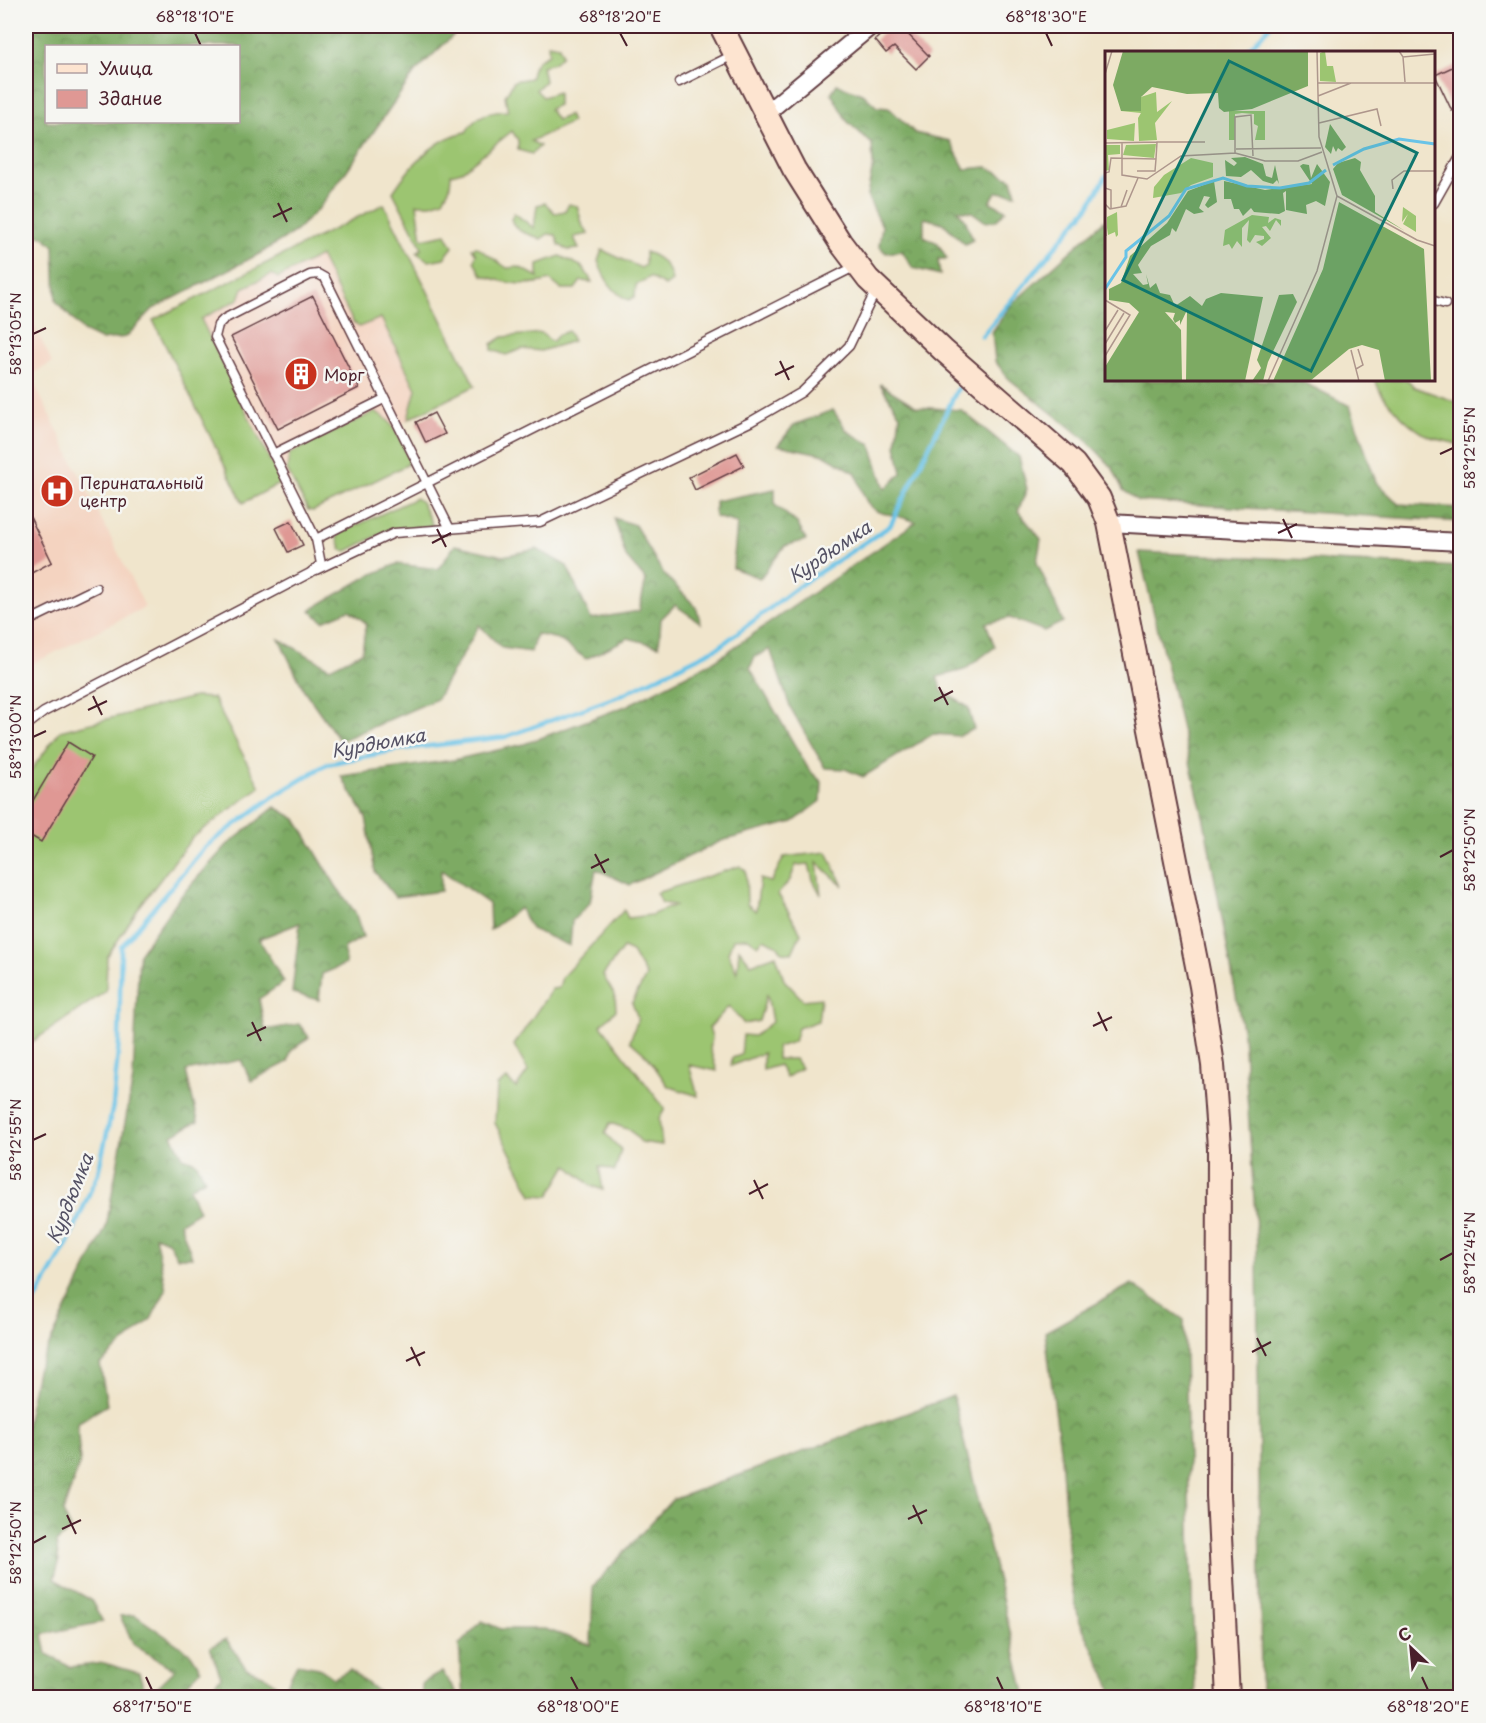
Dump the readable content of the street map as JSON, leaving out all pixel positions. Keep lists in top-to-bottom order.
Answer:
{
  "water": ["Курдюмка"],
  "places": {
    "building": ["Морг"],
    "hospital": ["Перинатальный центр"]
  },
  "legend": ["Улица", "Здание"],
  "north": "top left",
  "coordinates": [
    "68°18'10\"E",
    "68°18'20\"E",
    "68°18'30\"E",
    "58°13'05\"N",
    "58°12'55\"N",
    "58°13'00\"N",
    "58°12'50\"N",
    "58°12'45\"N",
    "68°17'50\"E",
    "68°18'00\"E"
  ]
}
